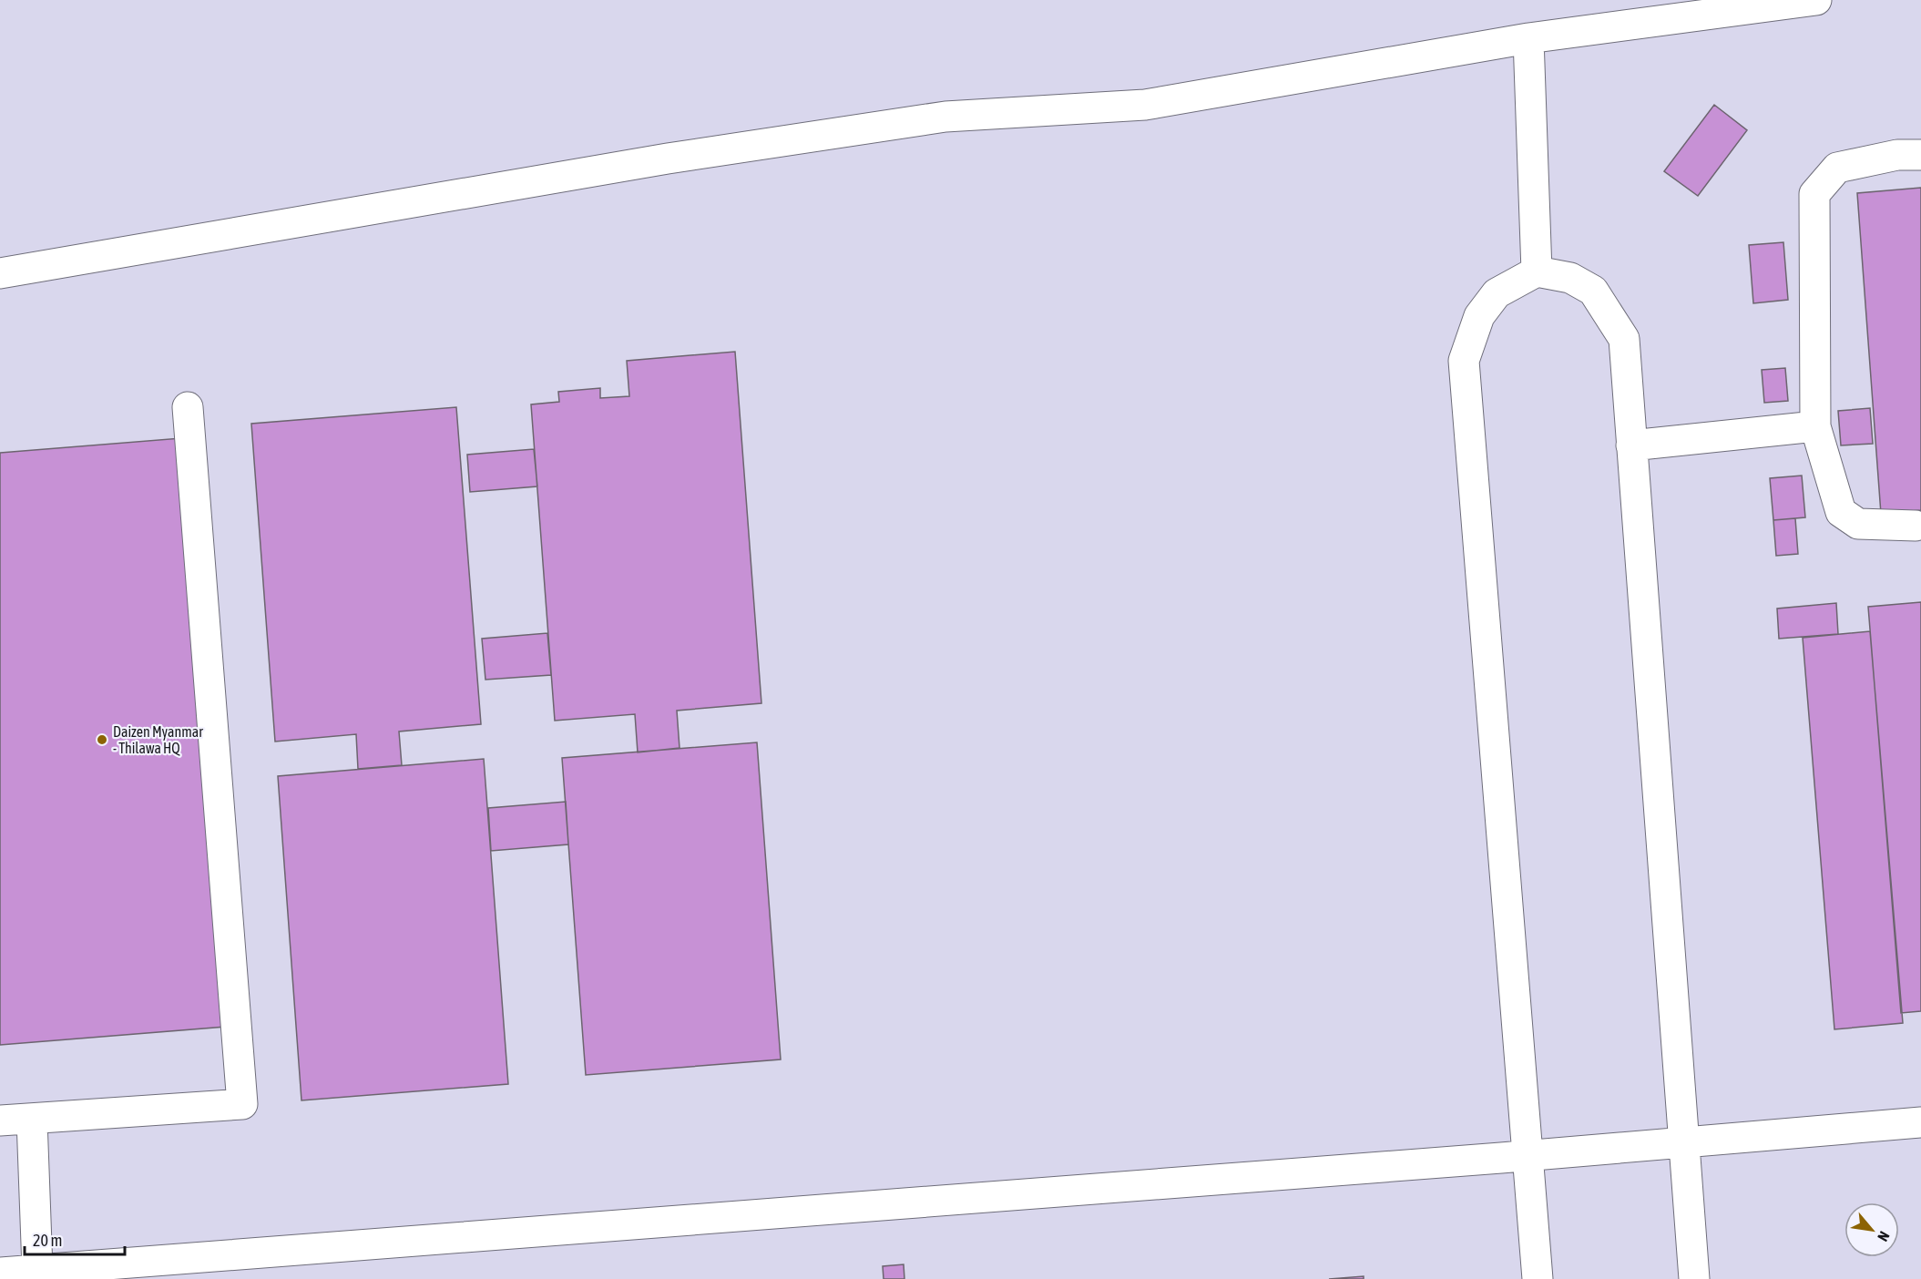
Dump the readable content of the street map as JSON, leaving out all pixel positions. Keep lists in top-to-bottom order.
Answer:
{
  "places": ["Daizen Myanmar - Thilawa HQ"],
  "scale_bar": "20 m",
  "north": "bottom right"
}
